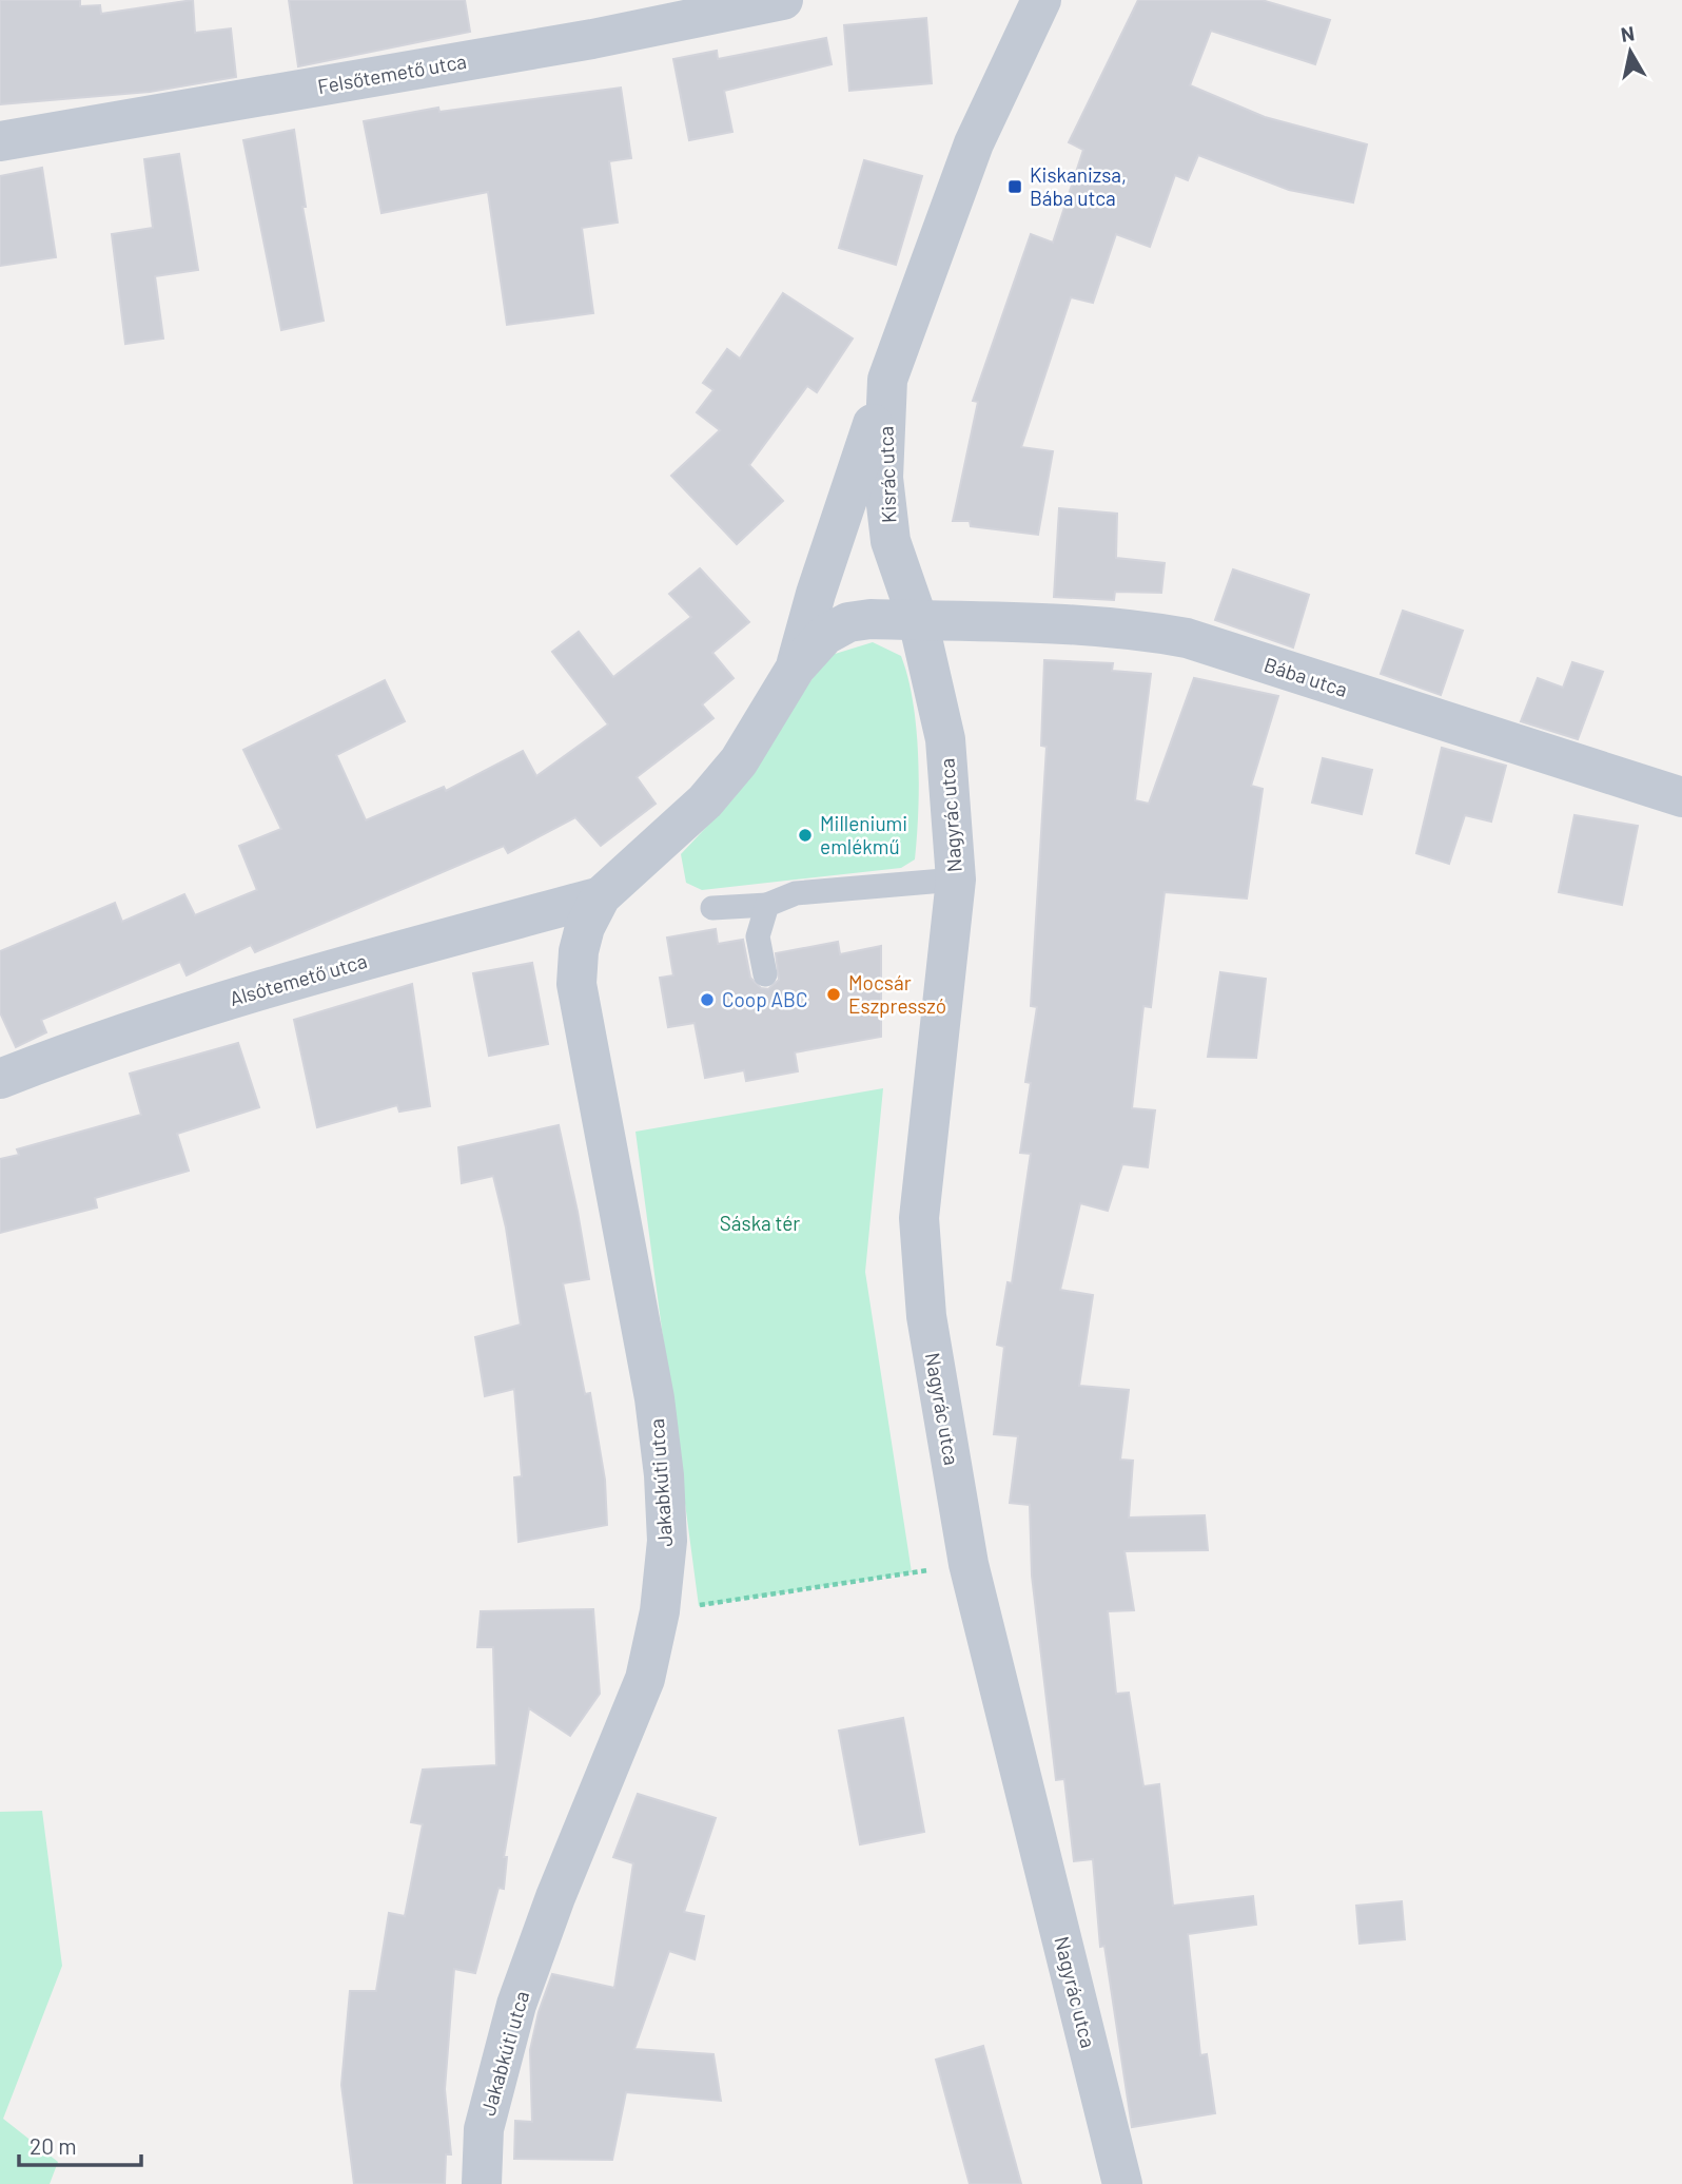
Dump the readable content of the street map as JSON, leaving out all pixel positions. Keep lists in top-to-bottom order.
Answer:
{
  "streets": {
    "street": [
      "Felsőtemető utca",
      "Kisrác utca",
      "Bába utca",
      "Nagyrác utca",
      "Alsótemető utca",
      "Jakabkúti utca"
    ]
  },
  "crossings": [
    ["Kisrác utca", "Bába utca"],
    ["Kisrác utca", "Nagyrác utca"],
    ["Bába utca", "Nagyrác utca"],
    ["Alsótemető utca", "Jakabkúti utca"]
  ],
  "parks": ["Sáska tér"],
  "places": {
    "transit": ["Kiskanizsa, Bába utca"],
    "other": ["Milleniumi emlékmű", "Mocsár Eszpresszó", "Coop ABC"]
  },
  "scale_bar": "20 m",
  "north": "top"
}
